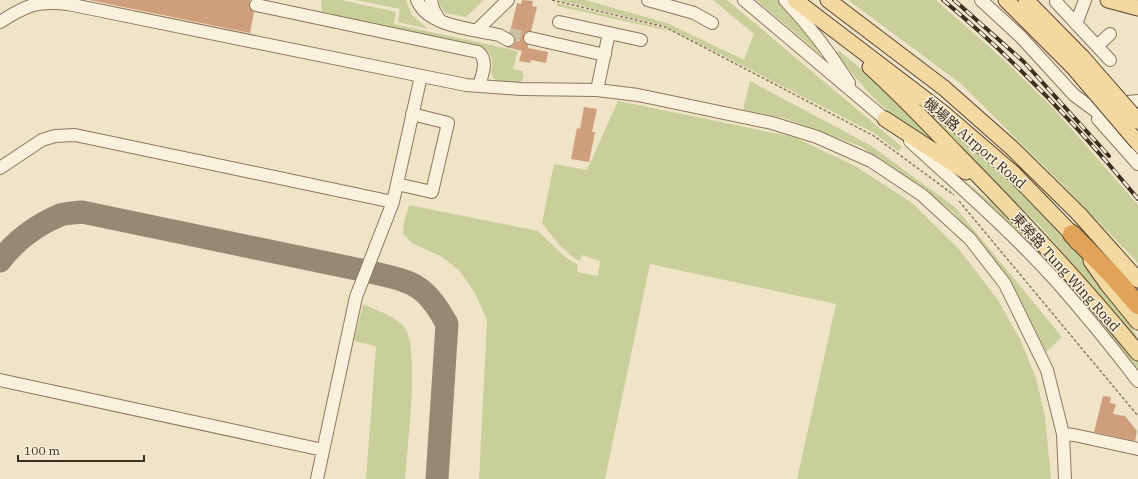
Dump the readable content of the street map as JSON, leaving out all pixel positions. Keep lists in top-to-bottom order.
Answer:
{
  "streets": {
    "highway": ["機場路 Airport Road"],
    "main road": ["東榮路 Tung Wing Road"]
  },
  "scale_bar": "100 m"
}
